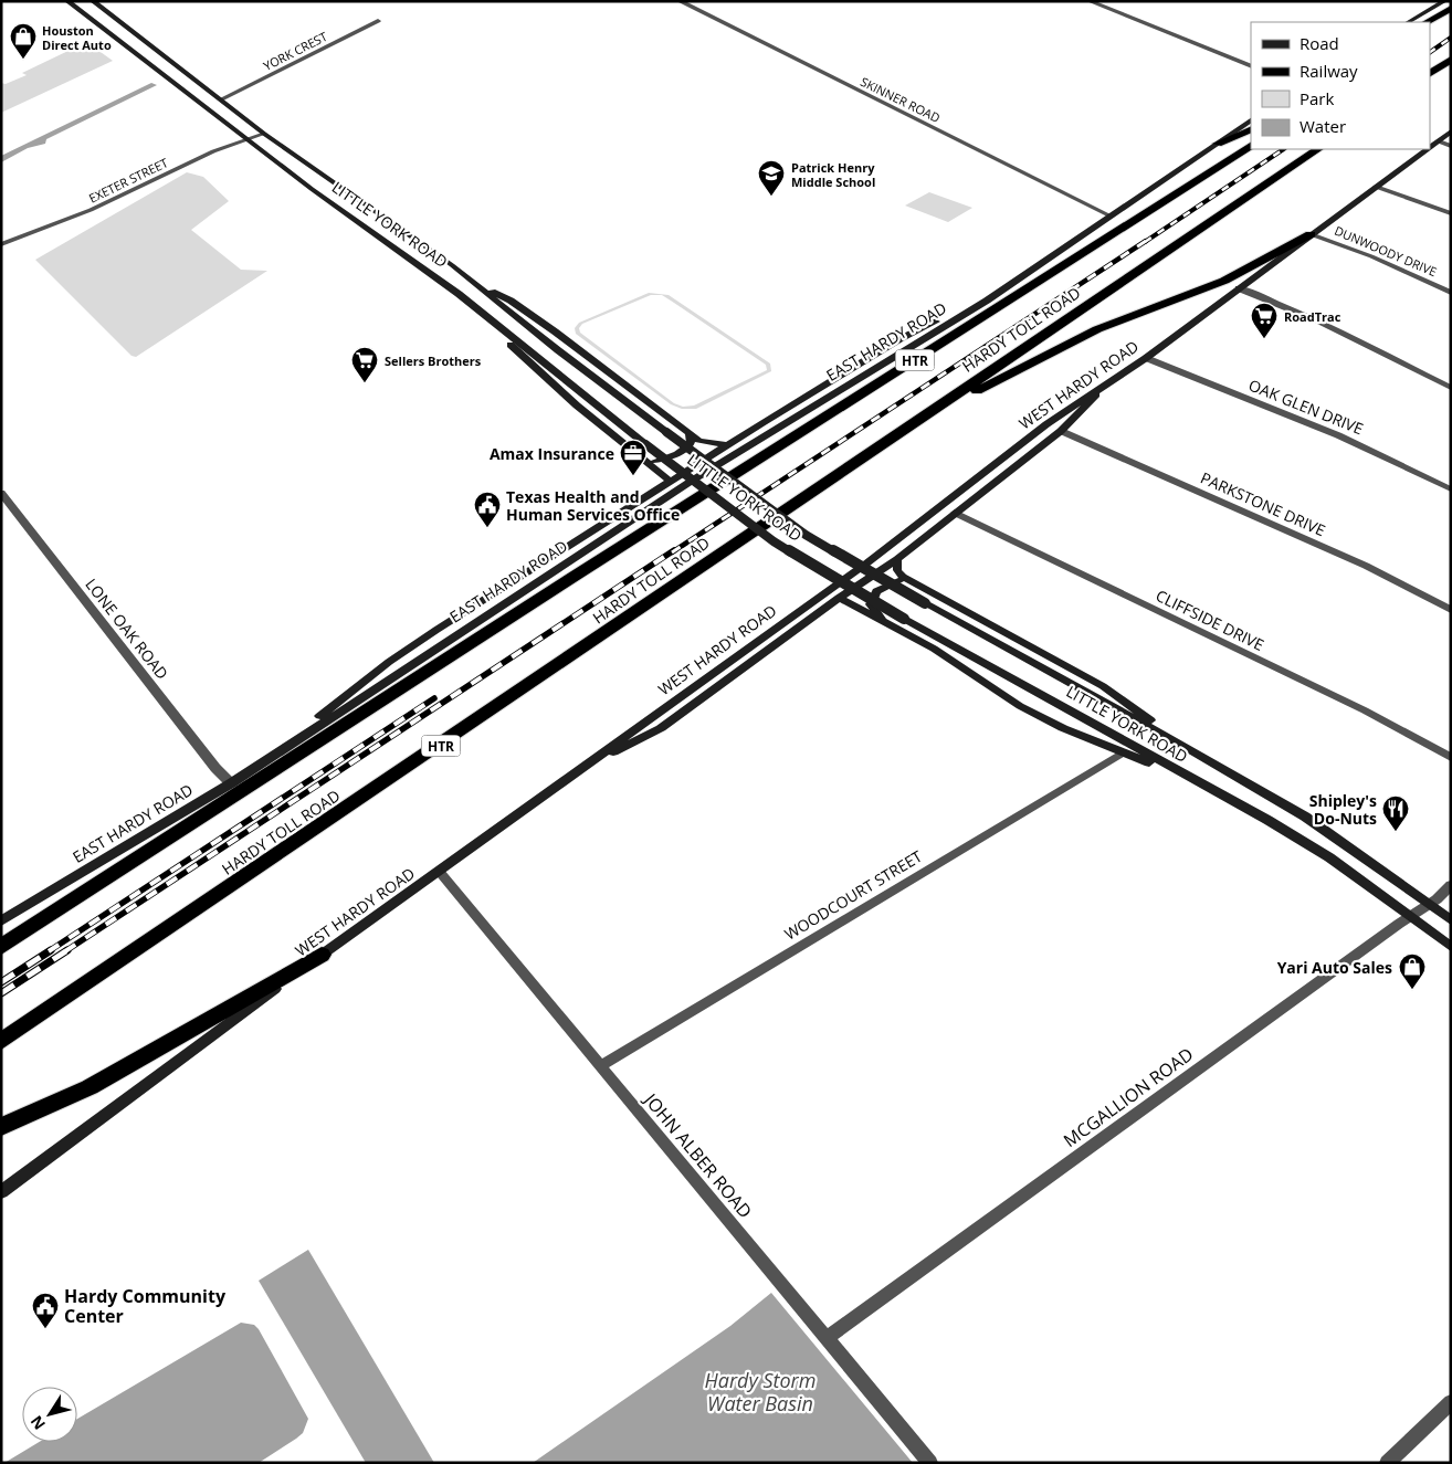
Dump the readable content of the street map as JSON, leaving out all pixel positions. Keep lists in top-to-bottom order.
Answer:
{
  "streets": {
    "highway": ["HARDY TOLL ROAD", "HTR"],
    "main road": ["LITTLE YORK ROAD", "EAST HARDY ROAD", "WEST HARDY ROAD"],
    "street": [
      "YORK CREST",
      "SKINNER ROAD",
      "EXETER STREET",
      "DUNWOODY DRIVE",
      "OAK GLEN DRIVE",
      "PARKSTONE DRIVE",
      "CLIFFSIDE DRIVE",
      "LONE OAK ROAD",
      "WOODCOURT STREET",
      "MCGALLION ROAD",
      "JOHN ALBER ROAD"
    ]
  },
  "crossings": [
    ["YORK CREST", "LITTLE YORK ROAD"],
    ["SKINNER ROAD", "EAST HARDY ROAD"],
    ["EXETER STREET", "LITTLE YORK ROAD"],
    ["LITTLE YORK ROAD", "EAST HARDY ROAD"],
    ["LITTLE YORK ROAD", "WEST HARDY ROAD"],
    ["LITTLE YORK ROAD", "MCGALLION ROAD"],
    ["DUNWOODY DRIVE", "WEST HARDY ROAD"],
    ["EAST HARDY ROAD", "LONE OAK ROAD"],
    ["WEST HARDY ROAD", "OAK GLEN DRIVE"],
    ["WEST HARDY ROAD", "JOHN ALBER ROAD"],
    ["WOODCOURT STREET", "JOHN ALBER ROAD"],
    ["MCGALLION ROAD", "JOHN ALBER ROAD"]
  ],
  "water": ["Hardy Storm Water Basin"],
  "places": {
    "shop": ["Houston Direct Auto", "Yari Auto Sales"],
    "school or university": ["Patrick Henry Middle School"],
    "supermarket": ["RoadTrac", "Sellers Brothers"],
    "office": ["Amax Insurance"],
    "public building": ["Texas Health and Human Services Office", "Hardy Community Center"],
    "restaurant": ["Shipley's Do-Nuts"]
  },
  "legend": [
    "Road",
    "Railway",
    "Park",
    "Water"
  ],
  "north": "bottom left"
}
